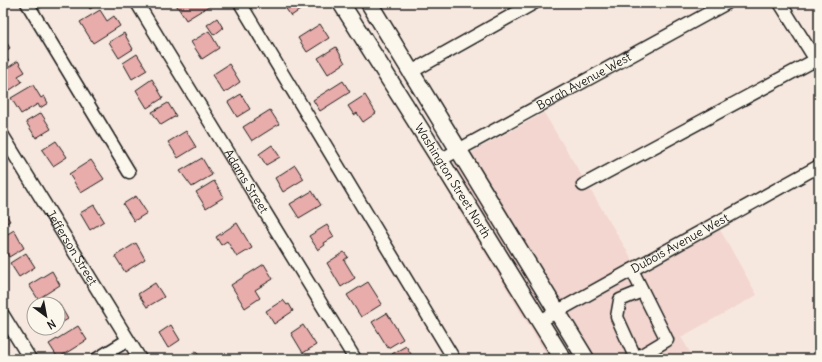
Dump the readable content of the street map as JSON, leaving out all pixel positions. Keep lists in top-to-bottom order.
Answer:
{
  "streets": {
    "main road": ["Washington Street North"],
    "street": [
      "Borah Avenue West",
      "Adams Street",
      "Dubois Avenue West",
      "Jefferson Street"
    ]
  },
  "crossings": [
    ["Borah Avenue West", "Washington Street North"],
    ["Washington Street North", "Dubois Avenue West"]
  ],
  "north": "bottom right"
}
